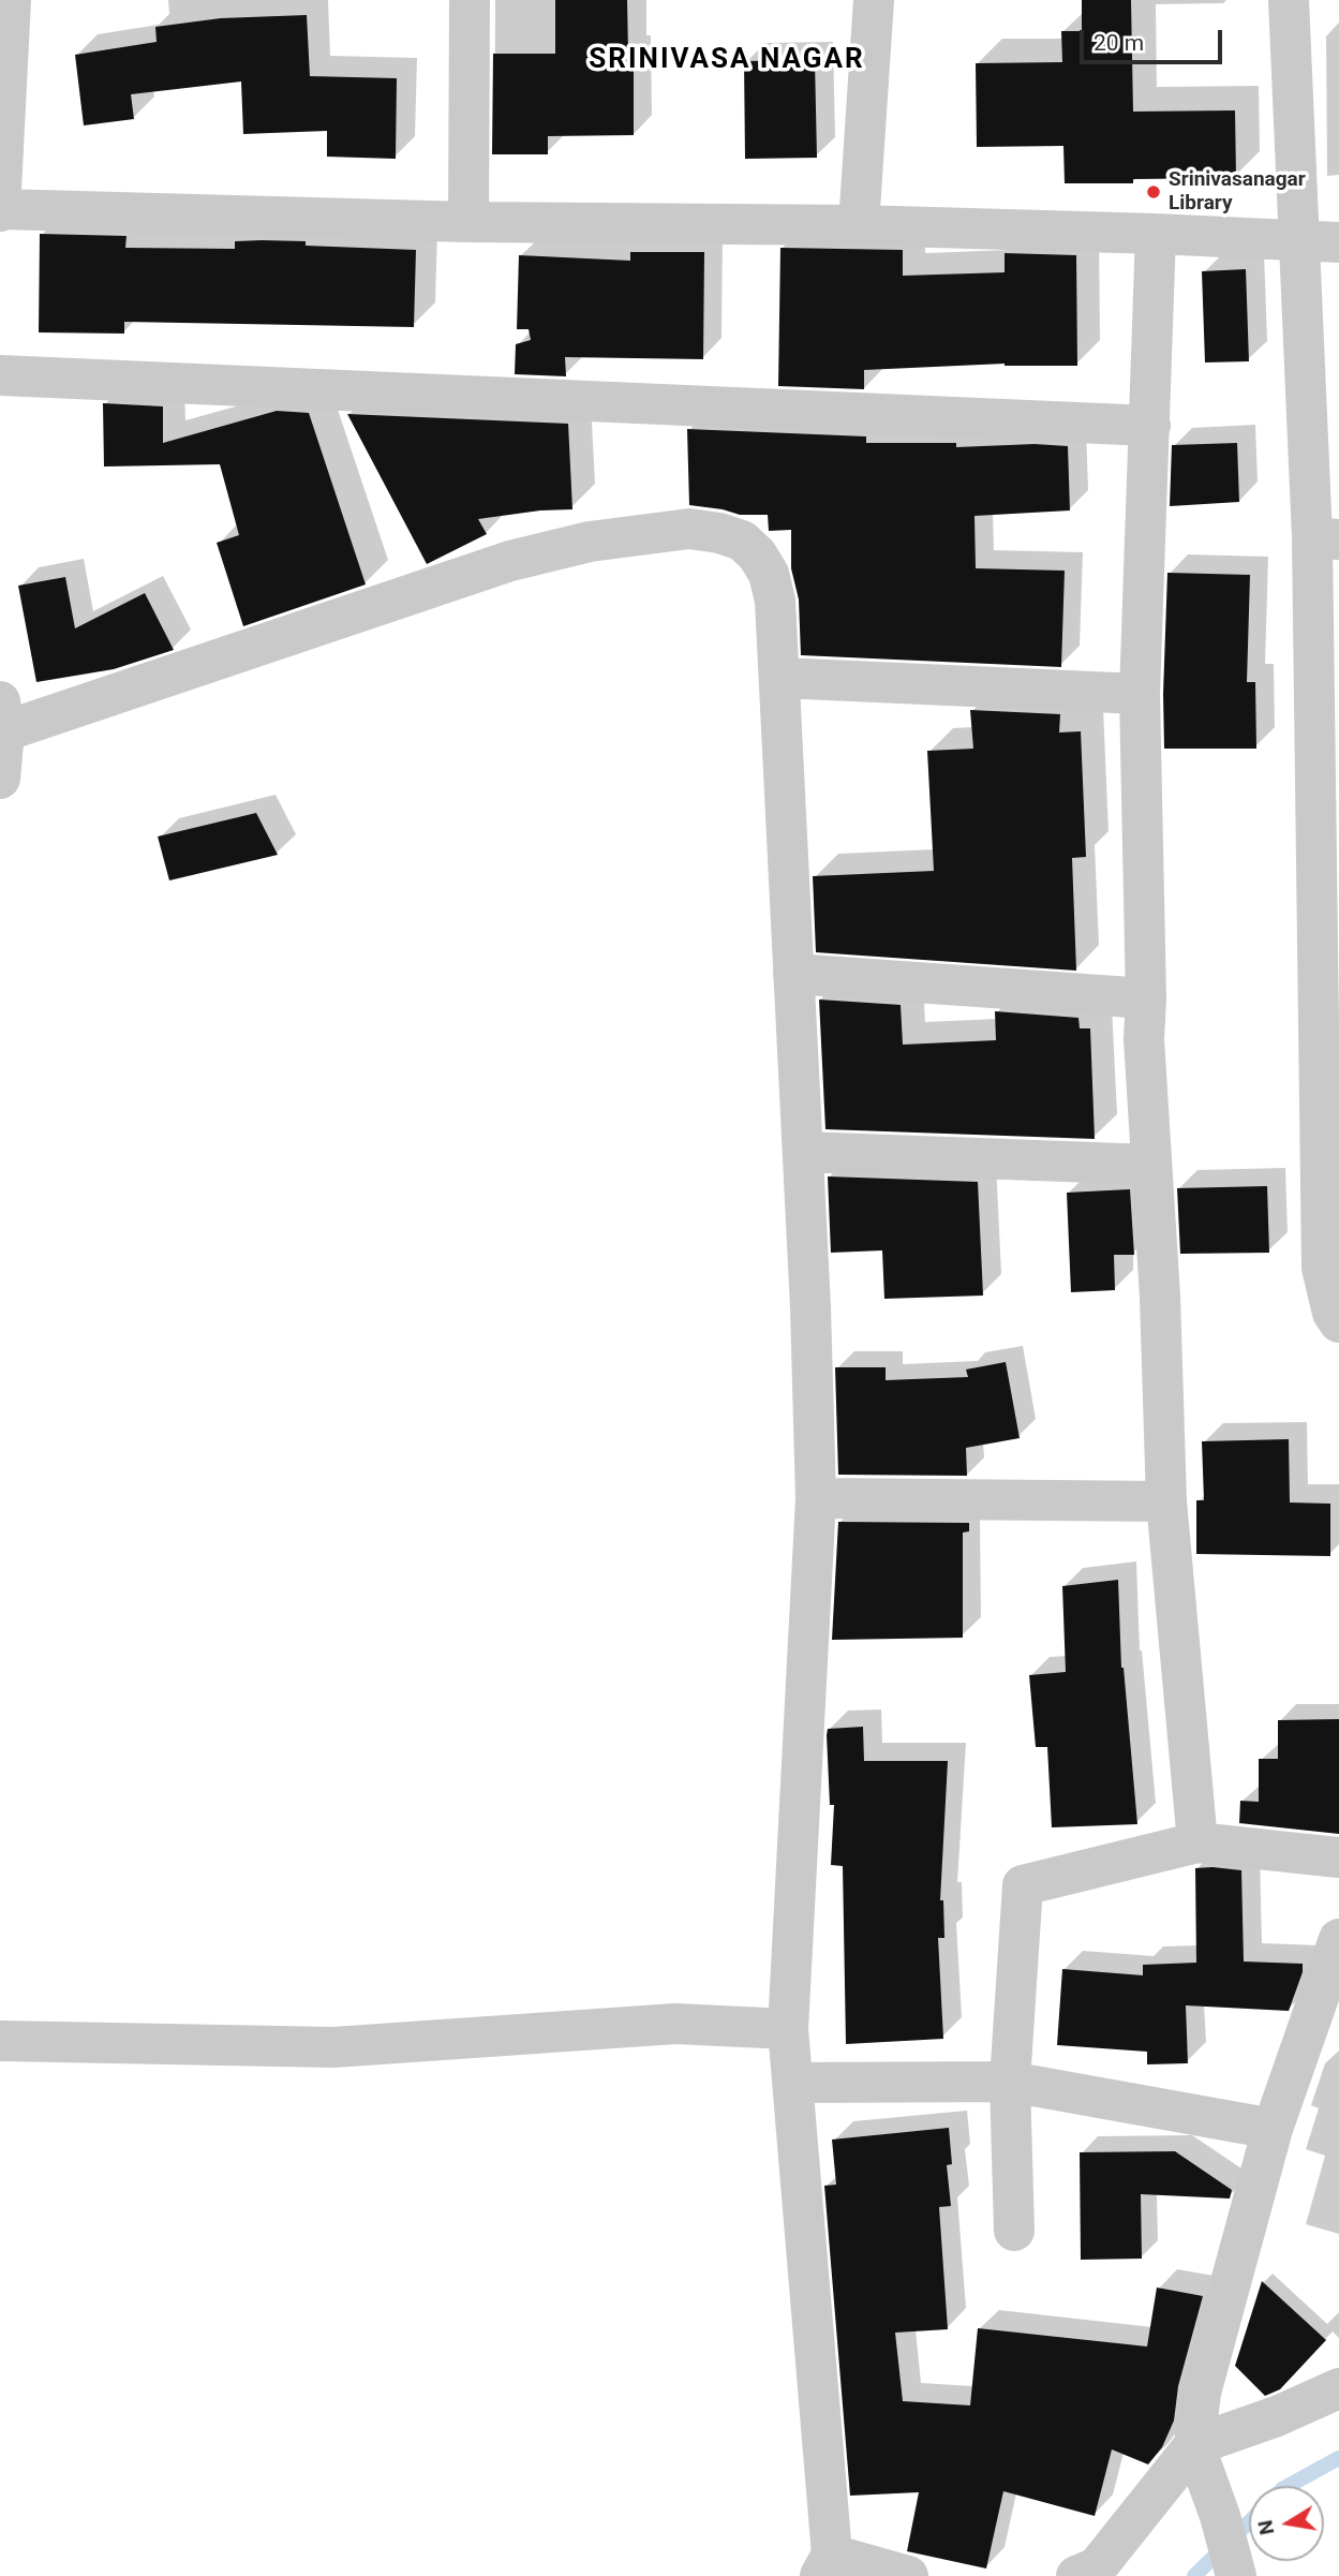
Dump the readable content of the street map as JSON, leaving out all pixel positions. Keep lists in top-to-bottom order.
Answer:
{
  "districts": ["SRINIVASA NAGAR"],
  "places": ["Srinivasanagar Library"],
  "scale_bar": "20 m",
  "north": "left"
}
